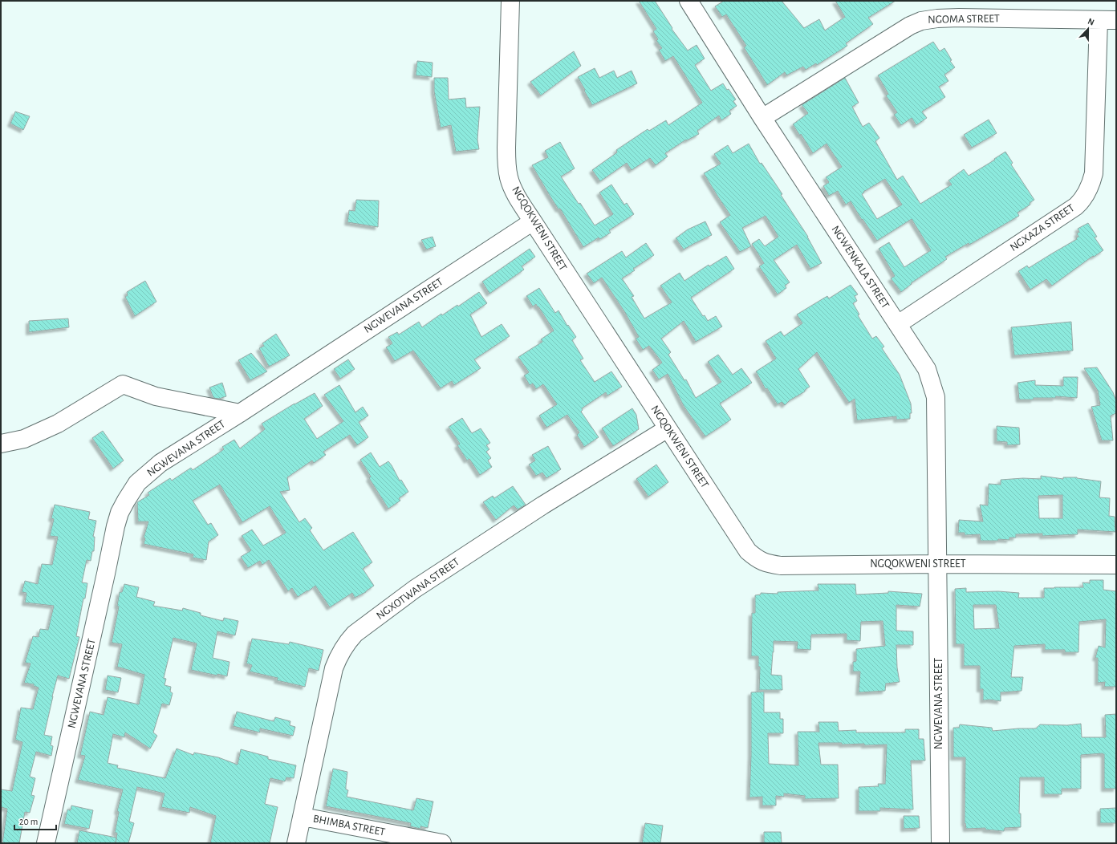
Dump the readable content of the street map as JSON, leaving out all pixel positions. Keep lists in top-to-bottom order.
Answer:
{
  "streets": {
    "street": [
      "NGOMA STREET",
      "NGXAZA STREET",
      "NGQOKWENI STREET",
      "NGWENKALA STREET",
      "NGWEVANA STREET",
      "NGXOTWANA STREET",
      "BHIMBA STREET"
    ]
  },
  "crossings": [
    ["NGOMA STREET", "NGXAZA STREET"],
    ["NGOMA STREET", "NGWENKALA STREET"],
    ["NGXAZA STREET", "NGWENKALA STREET"],
    ["NGQOKWENI STREET", "NGWENKALA STREET"],
    ["NGQOKWENI STREET", "NGWEVANA STREET"],
    ["NGQOKWENI STREET", "NGXOTWANA STREET"],
    ["NGWENKALA STREET", "NGWEVANA STREET"],
    ["NGXOTWANA STREET", "BHIMBA STREET"]
  ],
  "scale_bar": "20 m",
  "north": "top"
}
